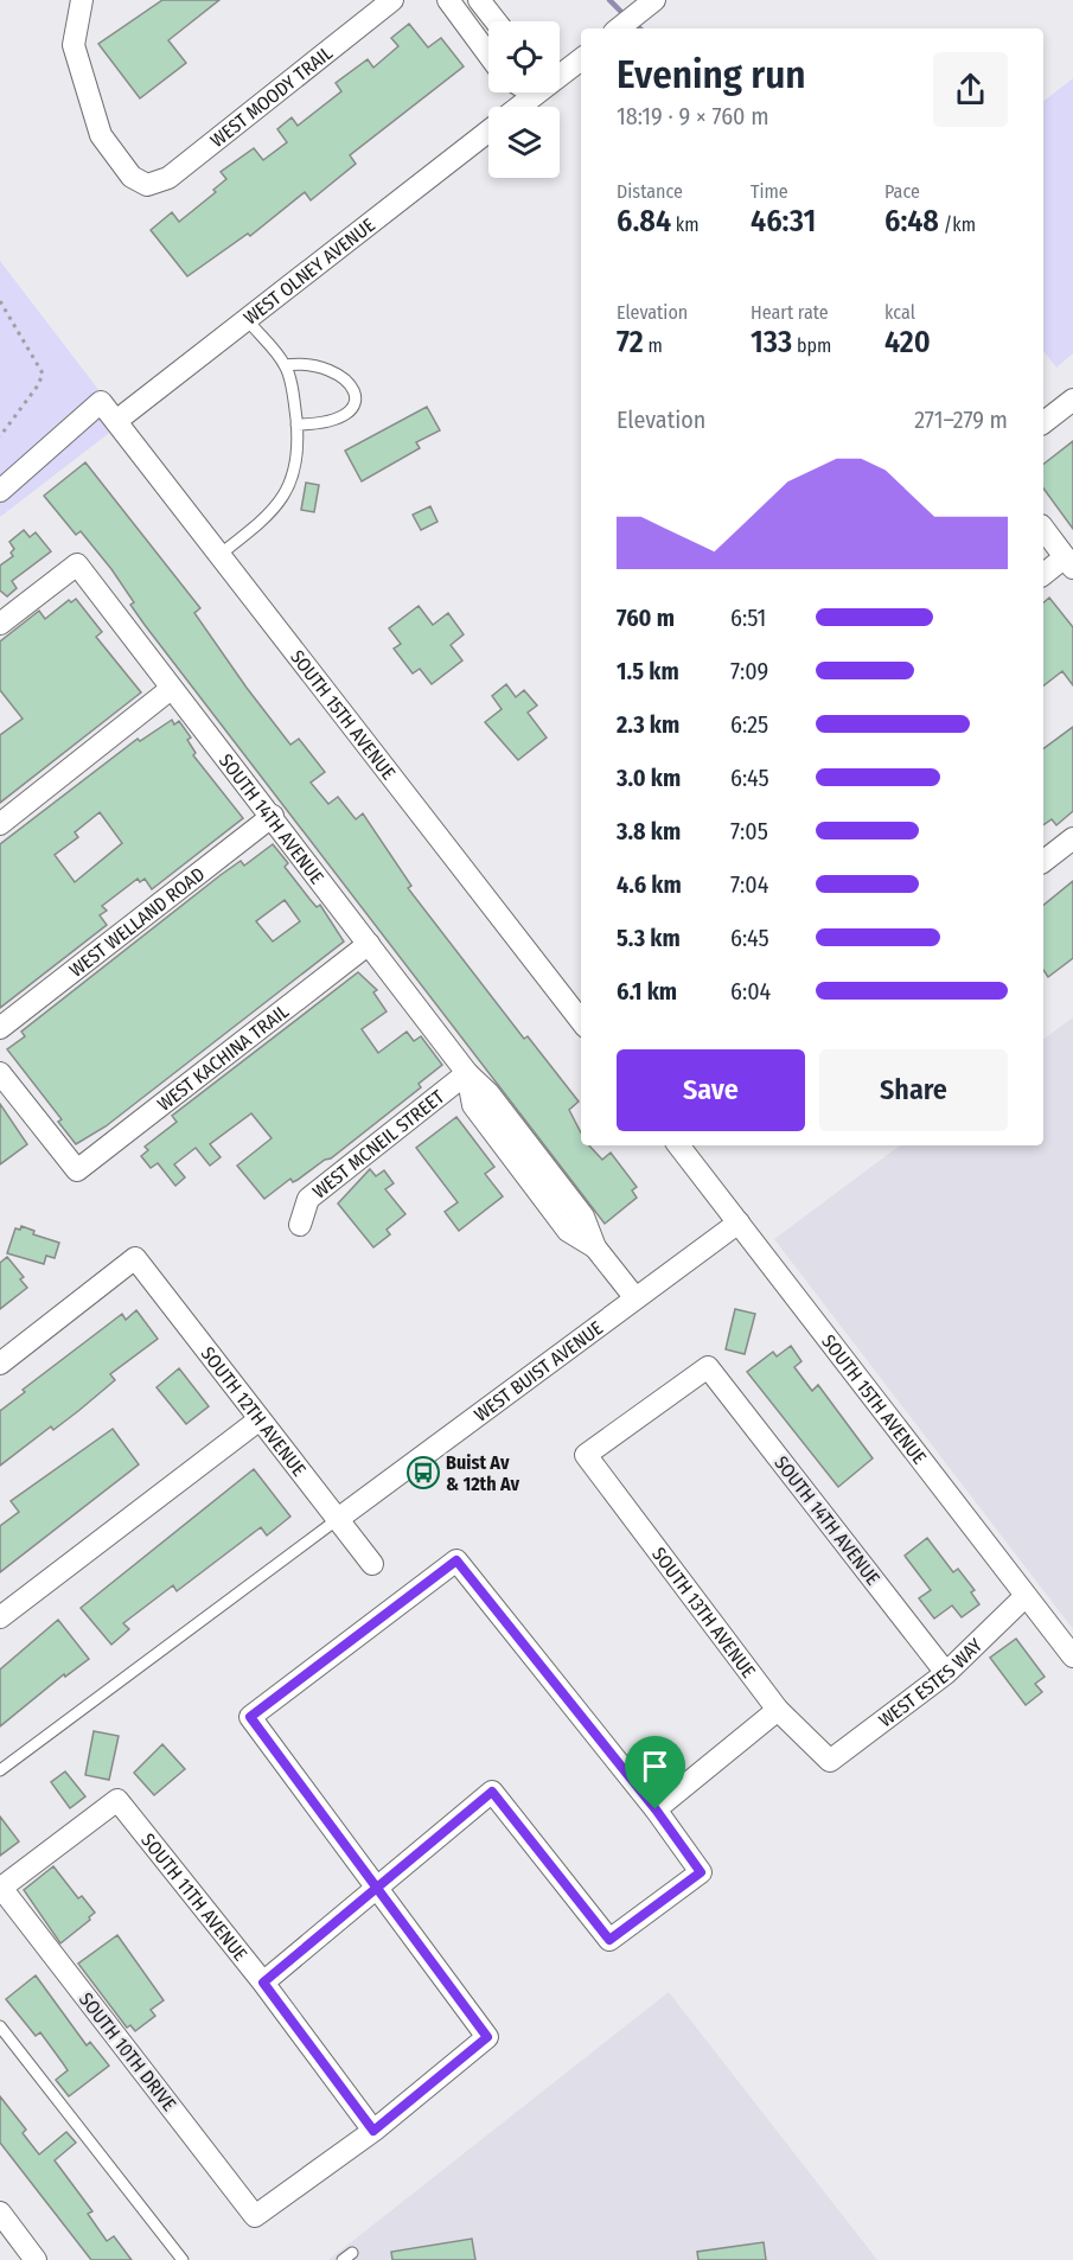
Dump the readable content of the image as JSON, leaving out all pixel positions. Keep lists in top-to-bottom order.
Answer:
{
  "streets": {
    "street": [
      "WEST MOODY TRAIL",
      "WEST OLNEY AVENUE",
      "SOUTH 15TH AVENUE",
      "SOUTH 14TH AVENUE",
      "WEST WELLAND ROAD",
      "WEST KACHINA TRAIL",
      "WEST MCNEIL STREET",
      "WEST BUIST AVENUE",
      "SOUTH 12TH AVENUE",
      "SOUTH 13TH AVENUE",
      "WEST ESTES WAY",
      "SOUTH 11TH AVENUE",
      "SOUTH 10TH DRIVE"
    ]
  },
  "crossings": [
    ["WEST OLNEY AVENUE", "SOUTH 15TH AVENUE"],
    ["SOUTH 15TH AVENUE", "WEST BUIST AVENUE"],
    ["SOUTH 15TH AVENUE", "WEST ESTES WAY"],
    ["SOUTH 14TH AVENUE", "WEST WELLAND ROAD"],
    ["SOUTH 14TH AVENUE", "WEST KACHINA TRAIL"],
    ["SOUTH 14TH AVENUE", "WEST MCNEIL STREET"],
    ["SOUTH 14TH AVENUE", "WEST BUIST AVENUE"],
    ["SOUTH 14TH AVENUE", "SOUTH 13TH AVENUE"],
    ["SOUTH 14TH AVENUE", "WEST ESTES WAY"],
    ["WEST BUIST AVENUE", "SOUTH 12TH AVENUE"],
    ["SOUTH 13TH AVENUE", "WEST ESTES WAY"],
    ["SOUTH 11TH AVENUE", "SOUTH 10TH DRIVE"]
  ],
  "places": {
    "bus stop": ["Buist Av & 12th Av"]
  },
  "page": {
    "heading": ["Evening run", "18:19 · 9 × 760 m"],
    "stats": [
      ["Distance", "6.84 km"],
      ["Time", "46:31"],
      ["Pace", "6:48 /km"],
      ["Elevation", "72 m"],
      ["Heart rate", "133 bpm"],
      ["kcal", "420"]
    ],
    "chart": ["Elevation", "271–279 m"],
    "list": [
      {
        "name": "760 m",
        "note": "6:51"
      },
      {
        "name": "1.5 km",
        "note": "7:09"
      },
      {
        "name": "2.3 km",
        "note": "6:25"
      },
      {
        "name": "3.0 km",
        "note": "6:45"
      },
      {
        "name": "3.8 km",
        "note": "7:05"
      },
      {
        "name": "4.6 km",
        "note": "7:04"
      },
      {
        "name": "5.3 km",
        "note": "6:45"
      },
      {
        "name": "6.1 km",
        "note": "6:04"
      }
    ],
    "buttons": ["Save", "Share"]
  }
}
